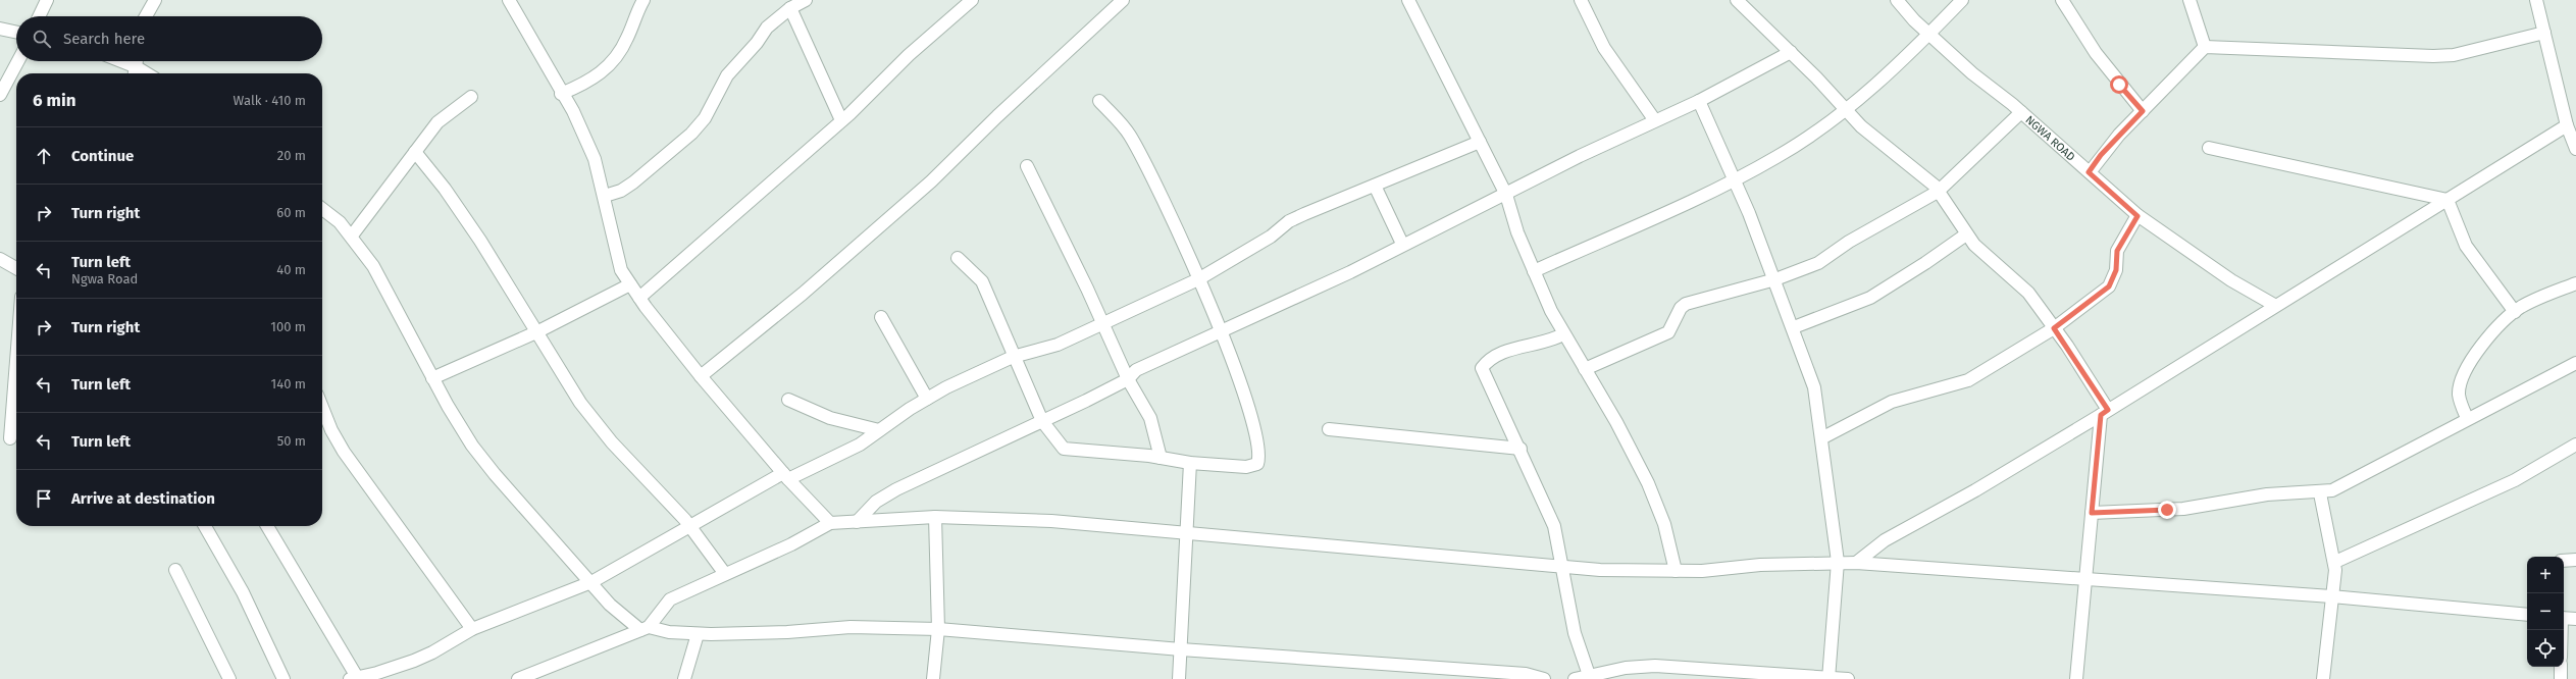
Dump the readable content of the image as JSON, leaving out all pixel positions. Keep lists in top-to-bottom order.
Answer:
{
  "streets": {
    "street": ["NGWA ROAD"]
  },
  "page": {
    "search": "Search here",
    "heading": ["6 min", "Walk · 410 m"],
    "list": [
      ["Continue", "20 m"],
      ["Turn right", "60 m"],
      ["Turn left", "Ngwa Road", "40 m"],
      ["Turn right", "100 m"],
      ["Turn left", "140 m"],
      ["Turn left", "50 m"],
      "Arrive at destination"
    ],
    "map_buttons": ["+", "−"]
  }
}
